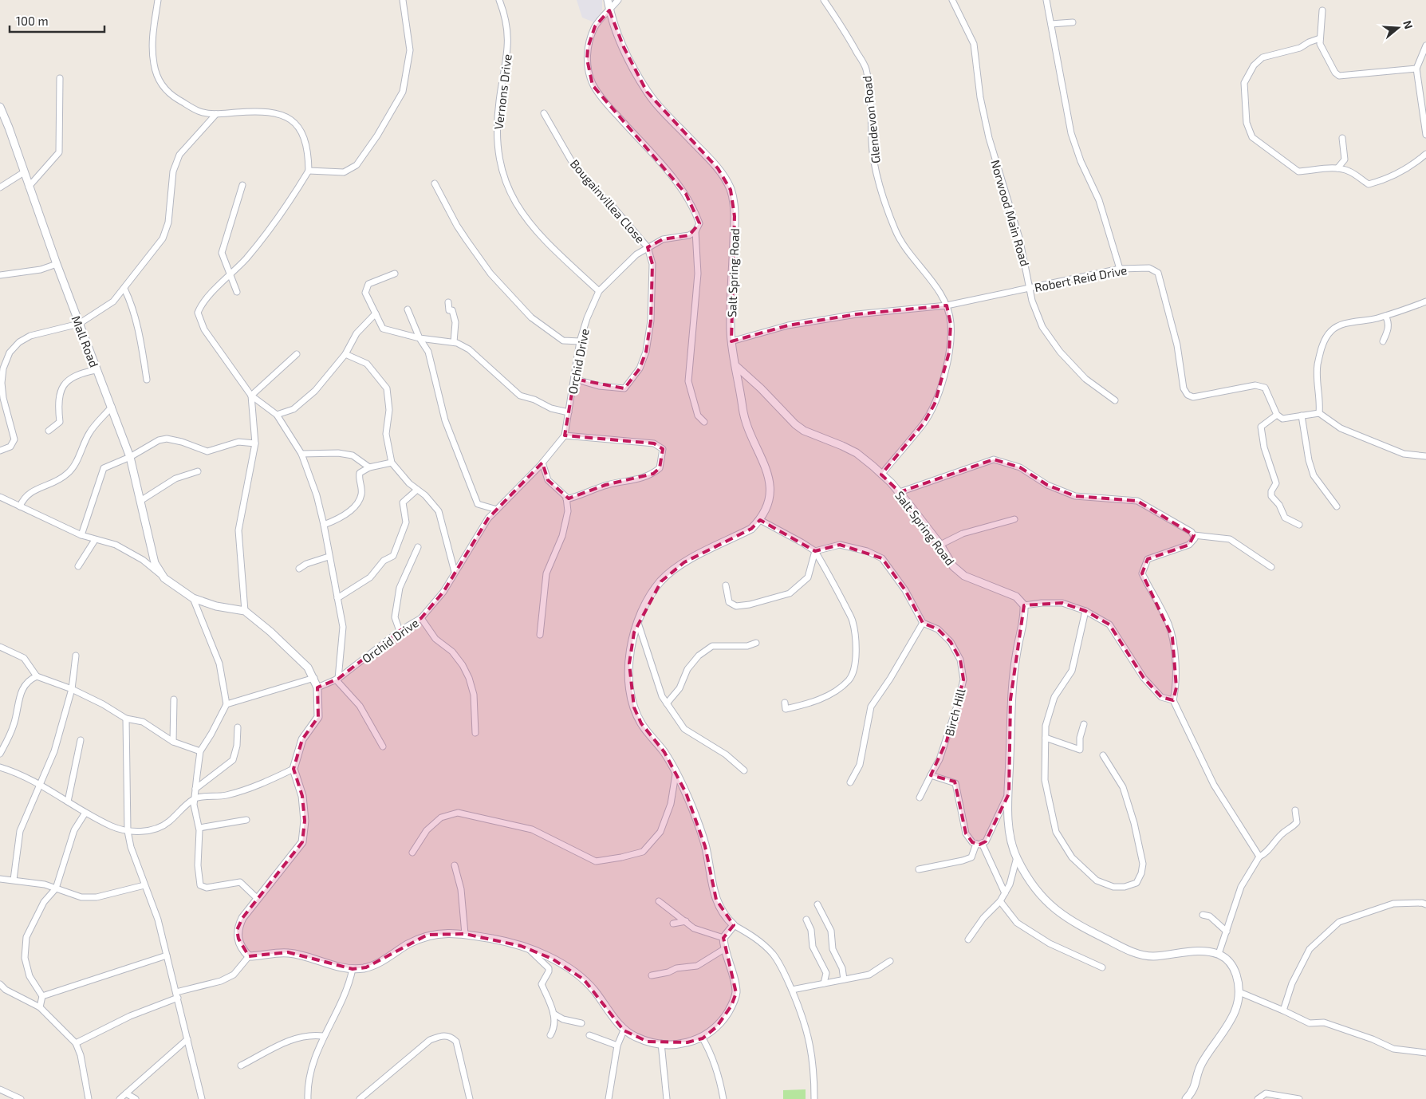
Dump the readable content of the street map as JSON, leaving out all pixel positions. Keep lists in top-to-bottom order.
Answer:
{
  "streets": {
    "street": [
      "Vernons Drive",
      "Glendevon Road",
      "Bougainvillea Close",
      "Norwood Main Road",
      "Salt Spring Road",
      "Robert Reid Drive",
      "Mall Road",
      "Orchid Drive",
      "Birch Hill"
    ]
  },
  "crossings": [
    ["Vernons Drive", "Orchid Drive"],
    ["Glendevon Road", "Salt Spring Road"],
    ["Glendevon Road", "Robert Reid Drive"],
    ["Bougainvillea Close", "Orchid Drive"],
    ["Norwood Main Road", "Robert Reid Drive"],
    ["Salt Spring Road", "Robert Reid Drive"]
  ],
  "scale_bar": "100 m",
  "north": "right"
}
